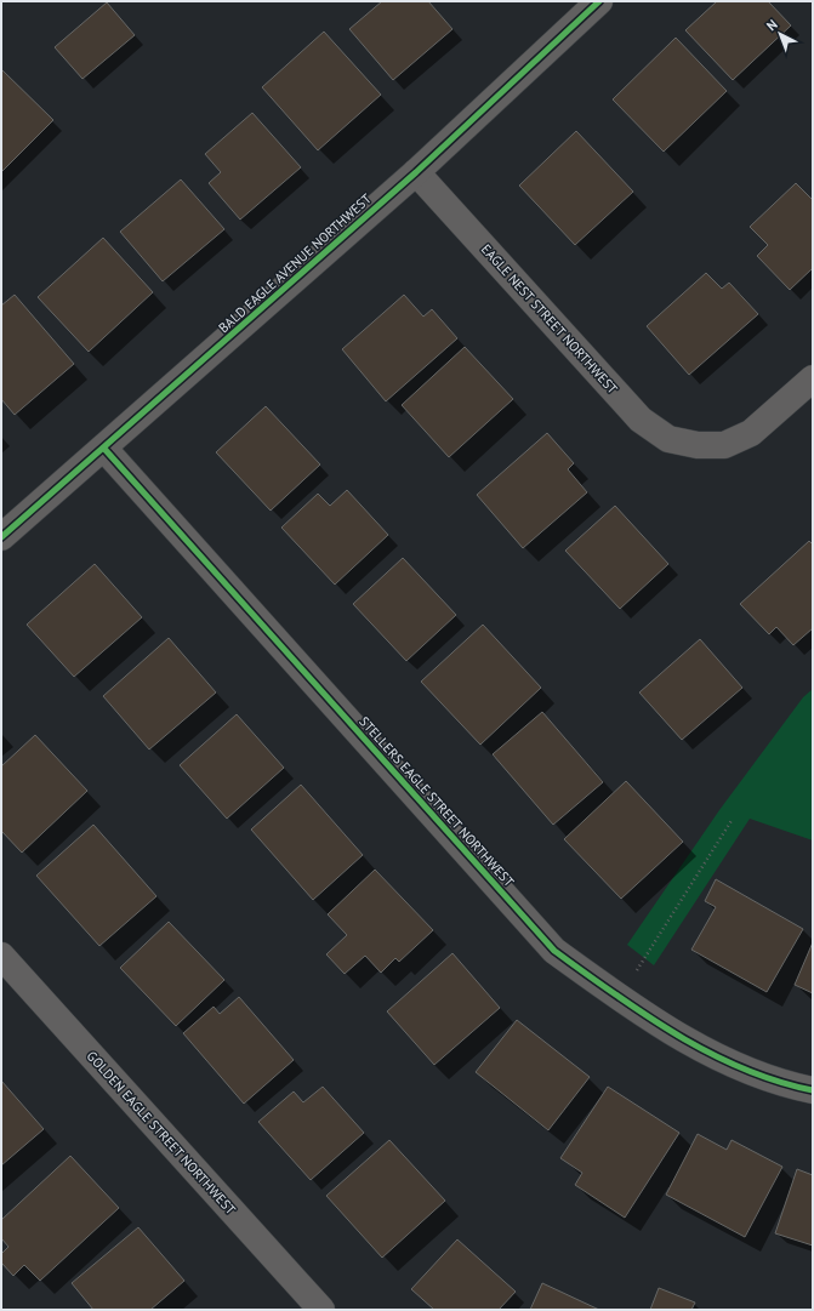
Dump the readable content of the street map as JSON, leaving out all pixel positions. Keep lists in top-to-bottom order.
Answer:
{
  "streets": {
    "street": [
      "BALD EAGLE AVENUE NORTHWEST",
      "EAGLE NEST STREET NORTHWEST",
      "STELLERS EAGLE STREET NORTHWEST",
      "GOLDEN EAGLE STREET NORTHWEST"
    ]
  },
  "crossings": [
    ["BALD EAGLE AVENUE NORTHWEST", "EAGLE NEST STREET NORTHWEST"],
    ["BALD EAGLE AVENUE NORTHWEST", "STELLERS EAGLE STREET NORTHWEST"]
  ],
  "north": "top left"
}
